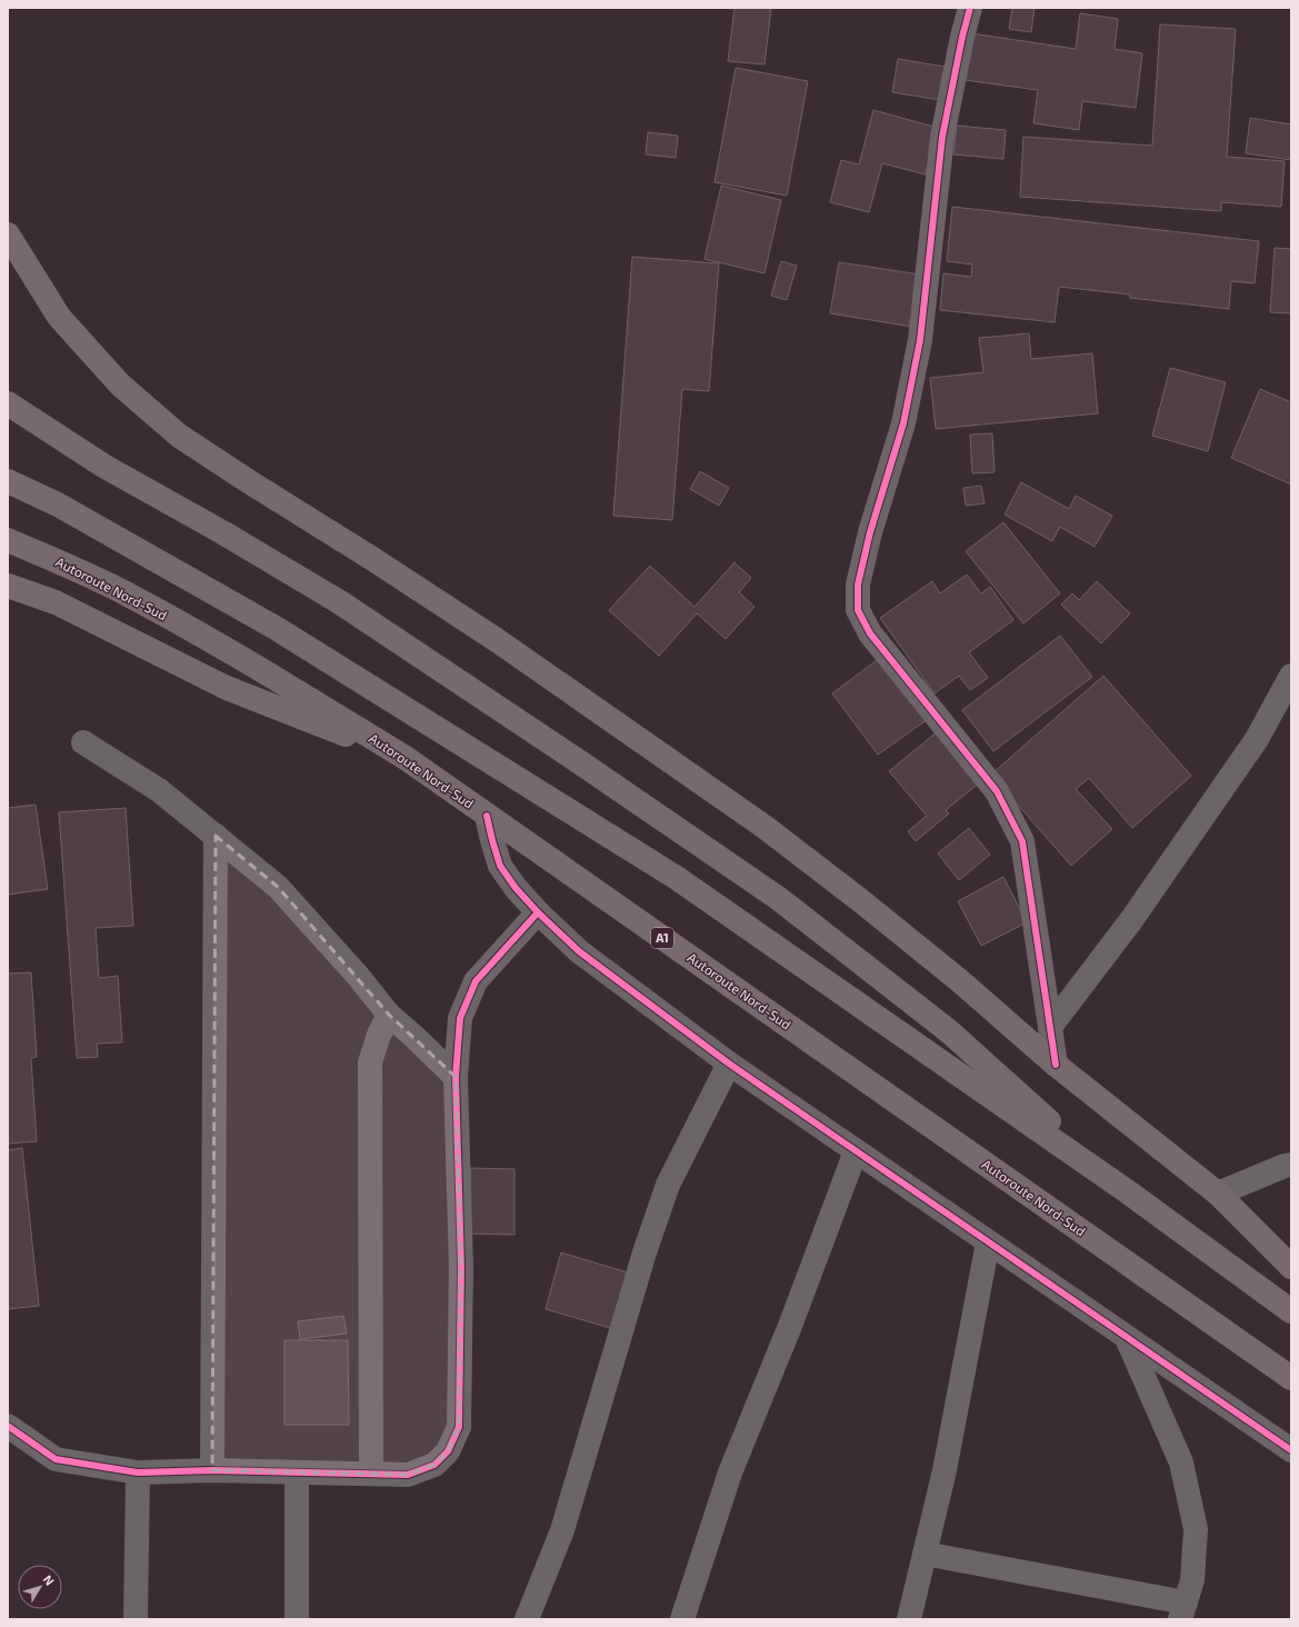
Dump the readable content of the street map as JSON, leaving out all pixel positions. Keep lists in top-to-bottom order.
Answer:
{
  "streets": {
    "highway": ["Autoroute Nord-Sud", "A1"]
  },
  "north": "top right"
}
